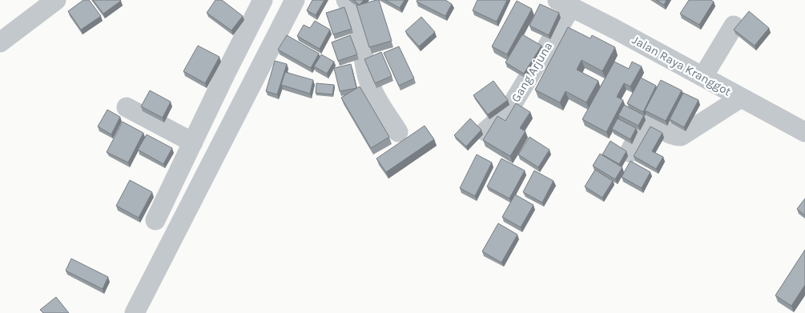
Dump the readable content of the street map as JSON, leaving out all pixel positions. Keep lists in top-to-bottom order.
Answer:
{
  "streets": {
    "street": ["Jalan Raya Kranggot", "Gang Arjuna"]
  },
  "crossings": [
    ["Jalan Raya Kranggot", "Gang Arjuna"]
  ]
}
